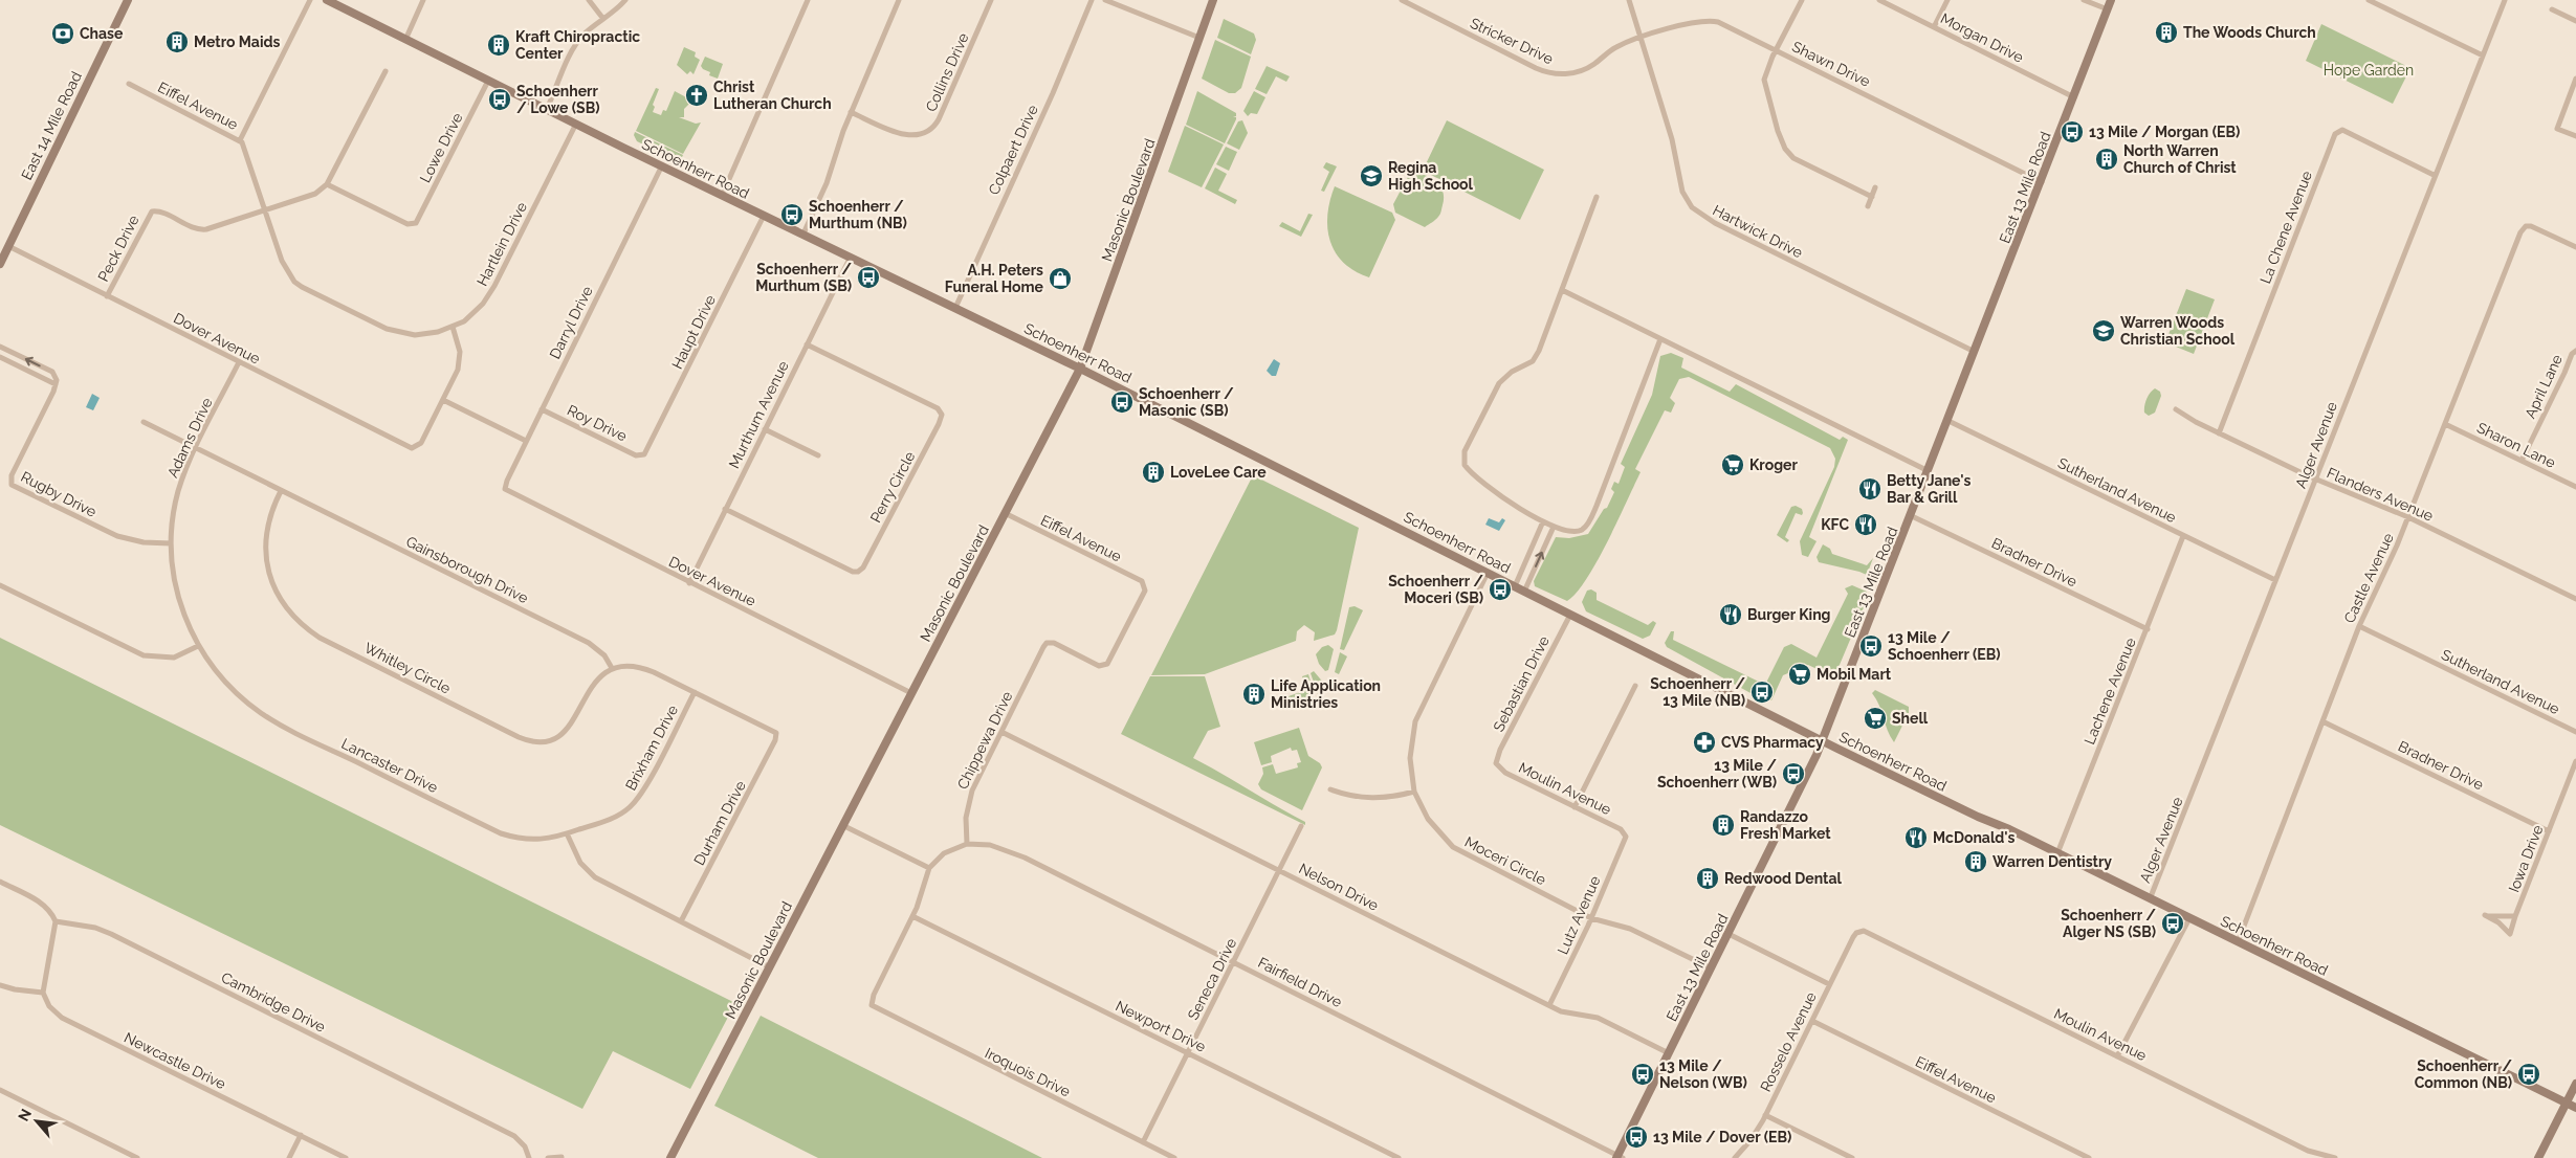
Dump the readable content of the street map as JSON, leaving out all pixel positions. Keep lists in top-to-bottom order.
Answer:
{
  "streets": {
    "main road": [
      "East 14 Mile Road",
      "Schoenherr Road",
      "East 13 Mile Road",
      "Masonic Boulevard"
    ],
    "street": [
      "Morgan Drive",
      "Stricker Drive",
      "Shawn Drive",
      "Collins Drive",
      "Eiffel Avenue",
      "Lowe Drive",
      "Colpaert Drive",
      "La Chene Avenue",
      "Hartwick Drive",
      "Hartlein Drive",
      "Peck Drive",
      "Darryl Drive",
      "Haupt Drive",
      "Dover Avenue",
      "April Lane",
      "Murthum Avenue",
      "Roy Drive",
      "Adams Drive",
      "Alger Avenue",
      "Sharon Lane",
      "Perry Circle",
      "Sutherland Avenue",
      "Rugby Drive",
      "Flanders Avenue",
      "Bradner Drive",
      "Gainsborough Drive",
      "Castle Avenue",
      "Whitley Circle",
      "Sebastian Drive",
      "Lachene Avenue",
      "Chippewa Drive",
      "Brixham Drive",
      "Lancaster Drive",
      "Moulin Avenue",
      "Durham Drive",
      "Iowa Drive",
      "Moceri Circle",
      "Nelson Drive",
      "Lutz Avenue",
      "Seneca Drive",
      "Fairfield Drive",
      "Cambridge Drive",
      "Newport Drive",
      "Rosselo Avenue",
      "Newcastle Drive",
      "Iroquois Drive"
    ]
  },
  "crossings": [
    ["Morgan Drive", "East 13 Mile Road"],
    ["Stricker Drive", "Shawn Drive"],
    ["Stricker Drive", "Hartwick Drive"],
    ["Shawn Drive", "East 13 Mile Road"],
    ["Shawn Drive", "Hartwick Drive"],
    ["Eiffel Avenue", "Masonic Boulevard"],
    ["Eiffel Avenue", "Hartlein Drive"],
    ["Eiffel Avenue", "Peck Drive"],
    ["Eiffel Avenue", "Chippewa Drive"],
    ["Eiffel Avenue", "Rosselo Avenue"],
    ["East 14 Mile Road", "Dover Avenue"],
    ["Lowe Drive", "Schoenherr Road"],
    ["Colpaert Drive", "Schoenherr Road"],
    ["Schoenherr Road", "East 13 Mile Road"],
    ["Schoenherr Road", "Masonic Boulevard"],
    ["Schoenherr Road", "Hartlein Drive"],
    ["Schoenherr Road", "Darryl Drive"],
    ["Schoenherr Road", "Haupt Drive"],
    ["Schoenherr Road", "Murthum Avenue"],
    ["Schoenherr Road", "Alger Avenue"],
    ["Schoenherr Road", "Castle Avenue"],
    ["Schoenherr Road", "Sebastian Drive"],
    ["Schoenherr Road", "Lachene Avenue"],
    ["Schoenherr Road", "Moceri Circle"],
    ["East 13 Mile Road", "Hartwick Drive"],
    ["East 13 Mile Road", "Sutherland Avenue"],
    ["East 13 Mile Road", "Bradner Drive"],
    ["East 13 Mile Road", "Moceri Circle"],
    ["East 13 Mile Road", "Nelson Drive"],
    ["East 13 Mile Road", "Fairfield Drive"],
    ["Masonic Boulevard", "Dover Avenue"],
    ["La Chene Avenue", "Alger Avenue"],
    ["La Chene Avenue", "Flanders Avenue"],
    ["Hartlein Drive", "Peck Drive"],
    ["Peck Drive", "Dover Avenue"],
    ["Darryl Drive", "Dover Avenue"],
    ["Darryl Drive", "Roy Drive"],
    ["Haupt Drive", "Roy Drive"],
    ["Dover Avenue", "Murthum Avenue"],
    ["Dover Avenue", "Adams Drive"],
    ["April Lane", "Sharon Lane"],
    ["Murthum Avenue", "Perry Circle"],
    ["Adams Drive", "Rugby Drive"],
    ["Adams Drive", "Gainsborough Drive"],
    ["Adams Drive", "Lancaster Drive"],
    ["Alger Avenue", "Sutherland Avenue"],
    ["Alger Avenue", "Flanders Avenue"],
    ["Sharon Lane", "Castle Avenue"],
    ["Sutherland Avenue", "Castle Avenue"],
    ["Sutherland Avenue", "Lachene Avenue"],
    ["Flanders Avenue", "Castle Avenue"],
    ["Bradner Drive", "Castle Avenue"],
    ["Bradner Drive", "Lachene Avenue"],
    ["Bradner Drive", "Iowa Drive"],
    ["Gainsborough Drive", "Whitley Circle"],
    ["Sebastian Drive", "Moulin Avenue"],
    ["Chippewa Drive", "Nelson Drive"],
    ["Chippewa Drive", "Fairfield Drive"],
    ["Brixham Drive", "Lancaster Drive"],
    ["Brixham Drive", "Durham Drive"],
    ["Moulin Avenue", "Lutz Avenue"],
    ["Moulin Avenue", "Rosselo Avenue"],
    ["Moceri Circle", "Lutz Avenue"],
    ["Nelson Drive", "Lutz Avenue"],
    ["Nelson Drive", "Seneca Drive"],
    ["Seneca Drive", "Fairfield Drive"],
    ["Seneca Drive", "Newport Drive"],
    ["Seneca Drive", "Iroquois Drive"],
    ["Newport Drive", "Iroquois Drive"]
  ],
  "parks": ["Hope Garden"],
  "places": {
    "building": [
      "The Woods Church",
      "Metro Maids",
      "Kraft Chiropractic Center",
      "North Warren Church of Christ",
      "LoveLee Care",
      "Life Application Ministries",
      "Randazzo Fresh Market",
      "Warren Dentistry",
      "Redwood Dental"
    ],
    "bank": ["Chase"],
    "church": ["Christ Lutheran Church"],
    "bus stop": [
      "Schoenherr / Lowe (SB)",
      "13 Mile / Morgan (EB)",
      "Schoenherr / Murthum (NB)",
      "Schoenherr / Murthum (SB)",
      "Schoenherr / Masonic (SB)",
      "Schoenherr / Moceri (SB)",
      "13 Mile / Schoenherr (EB)",
      "Schoenherr / 13 Mile (NB)",
      "13 Mile / Schoenherr (WB)",
      "Schoenherr / Alger NS (SB)",
      "13 Mile / Nelson (WB)",
      "Schoenherr / Common (NB)",
      "13 Mile / Dover (EB)"
    ],
    "school or university": ["Regina High School", "Warren Woods Christian School"],
    "shop": ["A.H. Peters Funeral Home"],
    "supermarket": ["Kroger", "Mobil Mart", "Shell"],
    "restaurant": [
      "Betty Jane's Bar & Grill",
      "KFC",
      "Burger King",
      "McDonald's"
    ],
    "pharmacy": ["CVS Pharmacy"]
  },
  "north": "top left"
}
